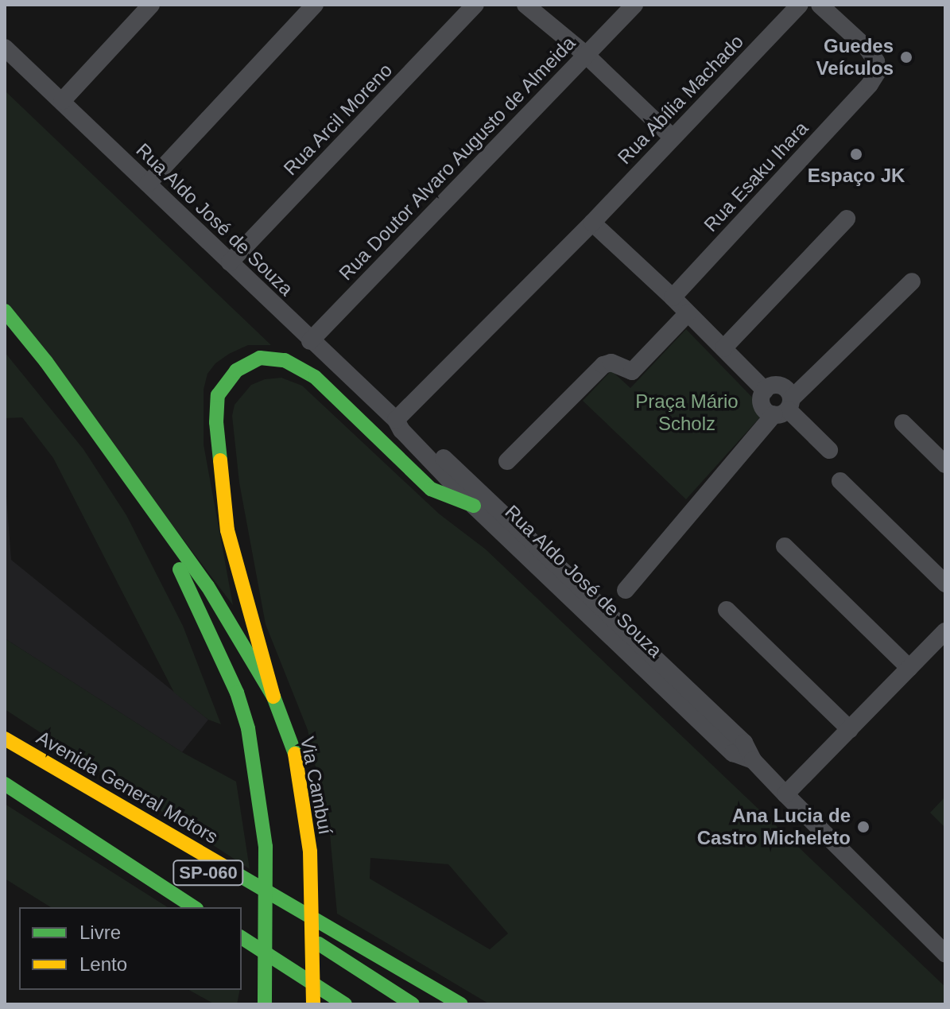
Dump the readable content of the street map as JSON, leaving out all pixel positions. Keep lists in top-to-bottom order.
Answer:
{
  "streets": {
    "main road": ["Via Cambuí", "Avenida General Motors", "SP-060"],
    "street": [
      "Rua Abília Machado",
      "Rua Arcil Moreno",
      "Rua Doutor Alvaro Augusto de Almeida",
      "Rua Esaku Ihara",
      "Rua Aldo José de Souza"
    ]
  },
  "crossings": [
    ["Rua Abília Machado", "Rua Aldo José de Souza"],
    ["Rua Arcil Moreno", "Rua Aldo José de Souza"],
    ["Rua Doutor Alvaro Augusto de Almeida", "Rua Aldo José de Souza"],
    ["Avenida General Motors", "SP-060"]
  ],
  "parks": ["Praça Mário Scholz"],
  "places": ["Guedes Veículos", "Espaço JK", "Ana Lucia de Castro Micheleto"],
  "legend": ["Livre", "Lento"]
}
